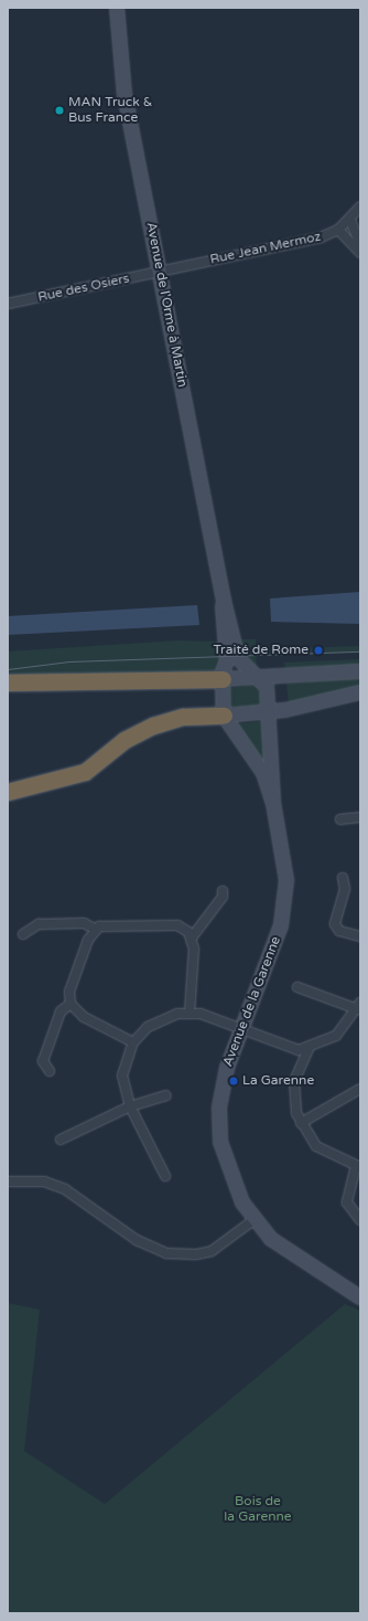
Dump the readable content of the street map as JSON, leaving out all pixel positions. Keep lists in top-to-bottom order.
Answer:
{
  "streets": {
    "main road": ["Avenue de l'Orme à Martin", "Avenue de la Garenne"],
    "street": ["Rue Jean Mermoz", "Rue des Osiers"]
  },
  "crossings": [
    ["Rue Jean Mermoz", "Rue des Osiers"],
    ["Rue Jean Mermoz", "Avenue de l'Orme à Martin"],
    ["Rue des Osiers", "Avenue de l'Orme à Martin"]
  ],
  "parks": ["Bois de la Garenne"],
  "places": ["MAN Truck & Bus France", "Traité de Rome", "La Garenne"]
}
